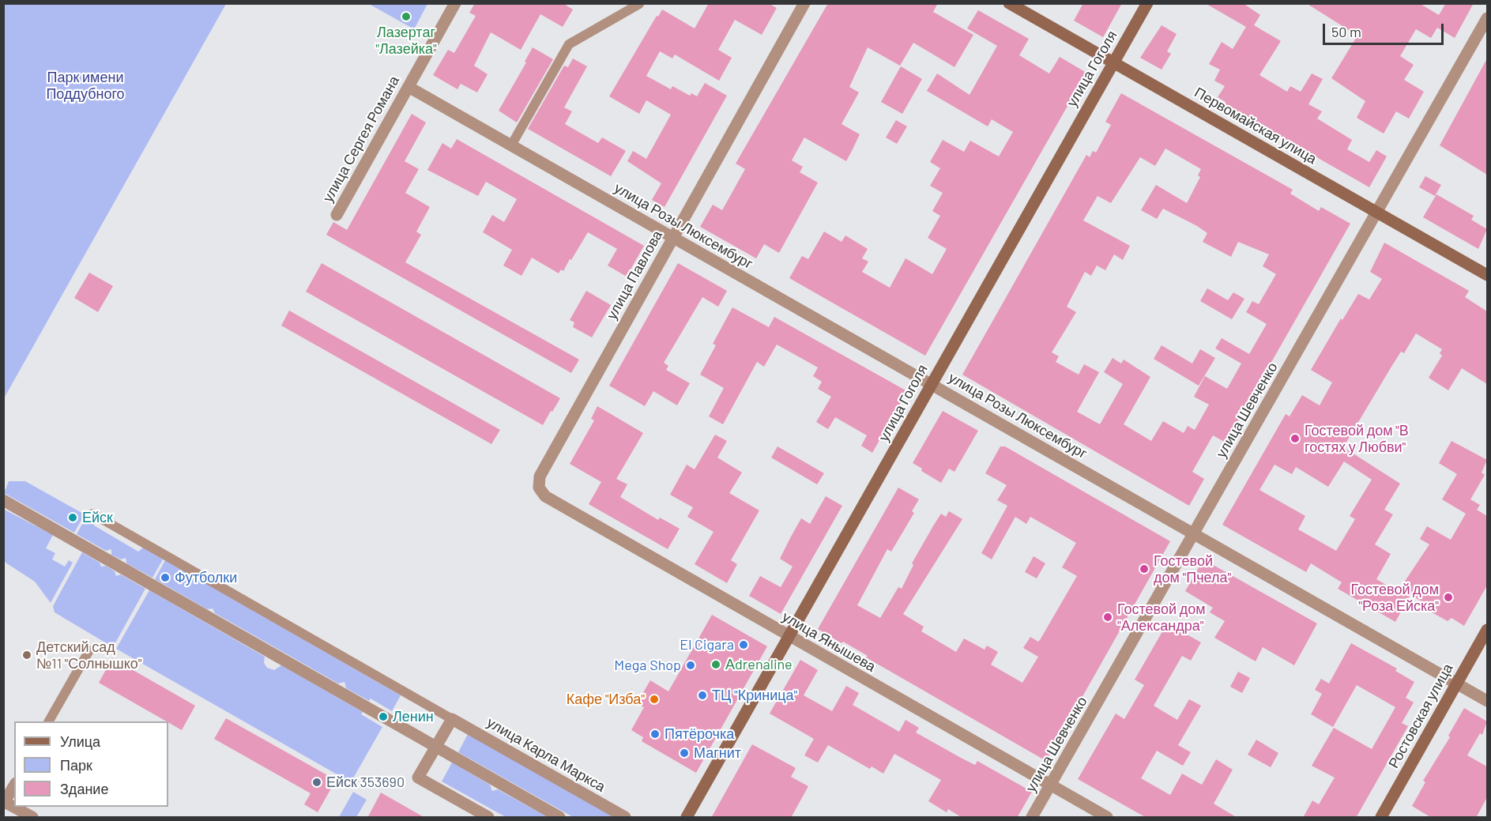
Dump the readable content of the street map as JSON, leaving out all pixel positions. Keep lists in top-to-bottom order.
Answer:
{
  "streets": {
    "street": [
      "улица Гоголя",
      "Первомайская улица",
      "улица Сергея Романа",
      "улица Розы Люксембург",
      "улица Павлова",
      "улица Шевченко",
      "улица Янышева",
      "Ростовская улица",
      "улица Карла Маркса"
    ]
  },
  "crossings": [
    ["улица Гоголя", "Первомайская улица"],
    ["улица Гоголя", "улица Розы Люксембург"],
    ["улица Гоголя", "улица Янышева"],
    ["Первомайская улица", "улица Шевченко"],
    ["улица Сергея Романа", "улица Розы Люксембург"],
    ["улица Розы Люксембург", "улица Павлова"],
    ["улица Розы Люксембург", "улица Шевченко"],
    ["улица Розы Люксембург", "Ростовская улица"],
    ["улица Павлова", "улица Янышева"],
    ["улица Шевченко", "улица Янышева"]
  ],
  "parks": ["Парк имени Поддубного"],
  "places": [
    "Лазертаг \"Лазейка\"",
    "Гостевой дом \"В гостях у Любви\"",
    "Ейск",
    "Гостевой дом \"Пчела\"",
    "Футболки",
    "Гостевой дом \"Роза Ейска\"",
    "Гостевой дом \"Александра\"",
    "El Cigara",
    "Детский сад №11 \"Солнышко\"",
    "Аdrenaline",
    "Mega Shop",
    "ТЦ \"Криница\"",
    "Кафе \"Изба\"",
    "Ленин",
    "Пятёрочка",
    "Магнит",
    "Ейск 353690"
  ],
  "legend": ["Улица", "Парк", "Здание"],
  "scale_bar": "50 m"
}
